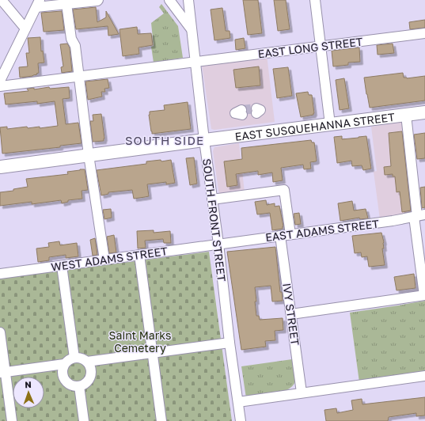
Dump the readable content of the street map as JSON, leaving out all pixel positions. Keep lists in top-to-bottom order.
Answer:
{
  "streets": {
    "main road": ["EAST SUSQUEHANNA STREET"],
    "street": [
      "EAST LONG STREET",
      "SOUTH FRONT STREET",
      "EAST ADAMS STREET",
      "WEST ADAMS STREET",
      "IVY STREET"
    ]
  },
  "crossings": [
    ["EAST LONG STREET", "SOUTH FRONT STREET"],
    ["EAST SUSQUEHANNA STREET", "SOUTH FRONT STREET"],
    ["SOUTH FRONT STREET", "EAST ADAMS STREET"],
    ["SOUTH FRONT STREET", "WEST ADAMS STREET"],
    ["EAST ADAMS STREET", "WEST ADAMS STREET"],
    ["EAST ADAMS STREET", "IVY STREET"]
  ],
  "districts": ["SOUTH SIDE"],
  "parks": ["Saint Marks Cemetery"],
  "north": "top"
}
